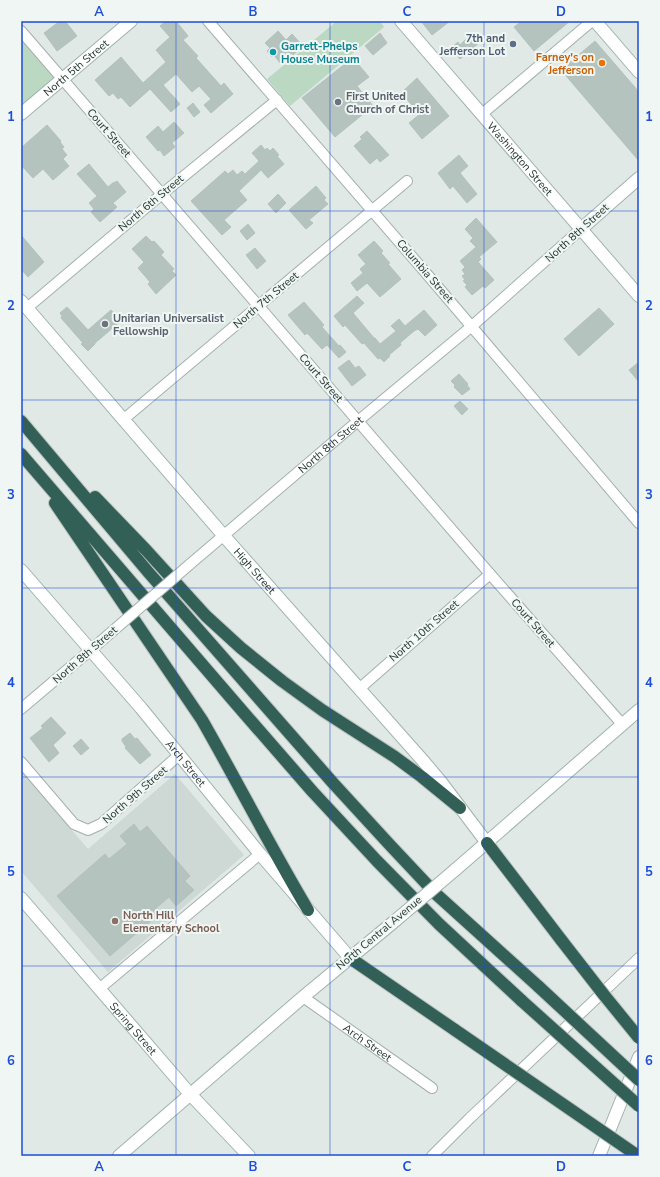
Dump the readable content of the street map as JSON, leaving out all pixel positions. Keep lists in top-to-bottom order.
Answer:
{
  "streets": {
    "street": [
      "North 5th Street",
      "Court Street",
      "Washington Street",
      "North 6th Street",
      "North 8th Street",
      "Columbia Street",
      "North 7th Street",
      "High Street",
      "North 10th Street",
      "Arch Street",
      "North 9th Street",
      "North Central Avenue",
      "Spring Street"
    ]
  },
  "crossings": [
    ["North 5th Street", "Court Street"],
    ["Court Street", "North 6th Street"],
    ["Court Street", "North 8th Street"],
    ["Court Street", "North 7th Street"],
    ["Court Street", "North 10th Street"],
    ["Court Street", "North Central Avenue"],
    ["Washington Street", "North 8th Street"],
    ["North 6th Street", "Columbia Street"],
    ["North 6th Street", "High Street"],
    ["North 8th Street", "Columbia Street"],
    ["North 8th Street", "High Street"],
    ["North 8th Street", "Arch Street"],
    ["Columbia Street", "North 7th Street"],
    ["North 7th Street", "High Street"],
    ["High Street", "North 10th Street"],
    ["High Street", "North Central Avenue"],
    ["Arch Street", "North 9th Street"],
    ["Arch Street", "North Central Avenue"],
    ["North Central Avenue", "Spring Street"]
  ],
  "places": [
    "7th and Jefferson Lot",
    "Garrett-Phelps House Museum",
    "Farney's on Jefferson",
    "First United Church of Christ",
    "Unitarian Universalist Fellowship",
    "North Hill Elementary School"
  ],
  "grid": {
    "columns": [
      "A",
      "B",
      "C",
      "D"
    ],
    "rows": [
      "1",
      "2",
      "3",
      "4",
      "5",
      "6"
    ]
  }
}
